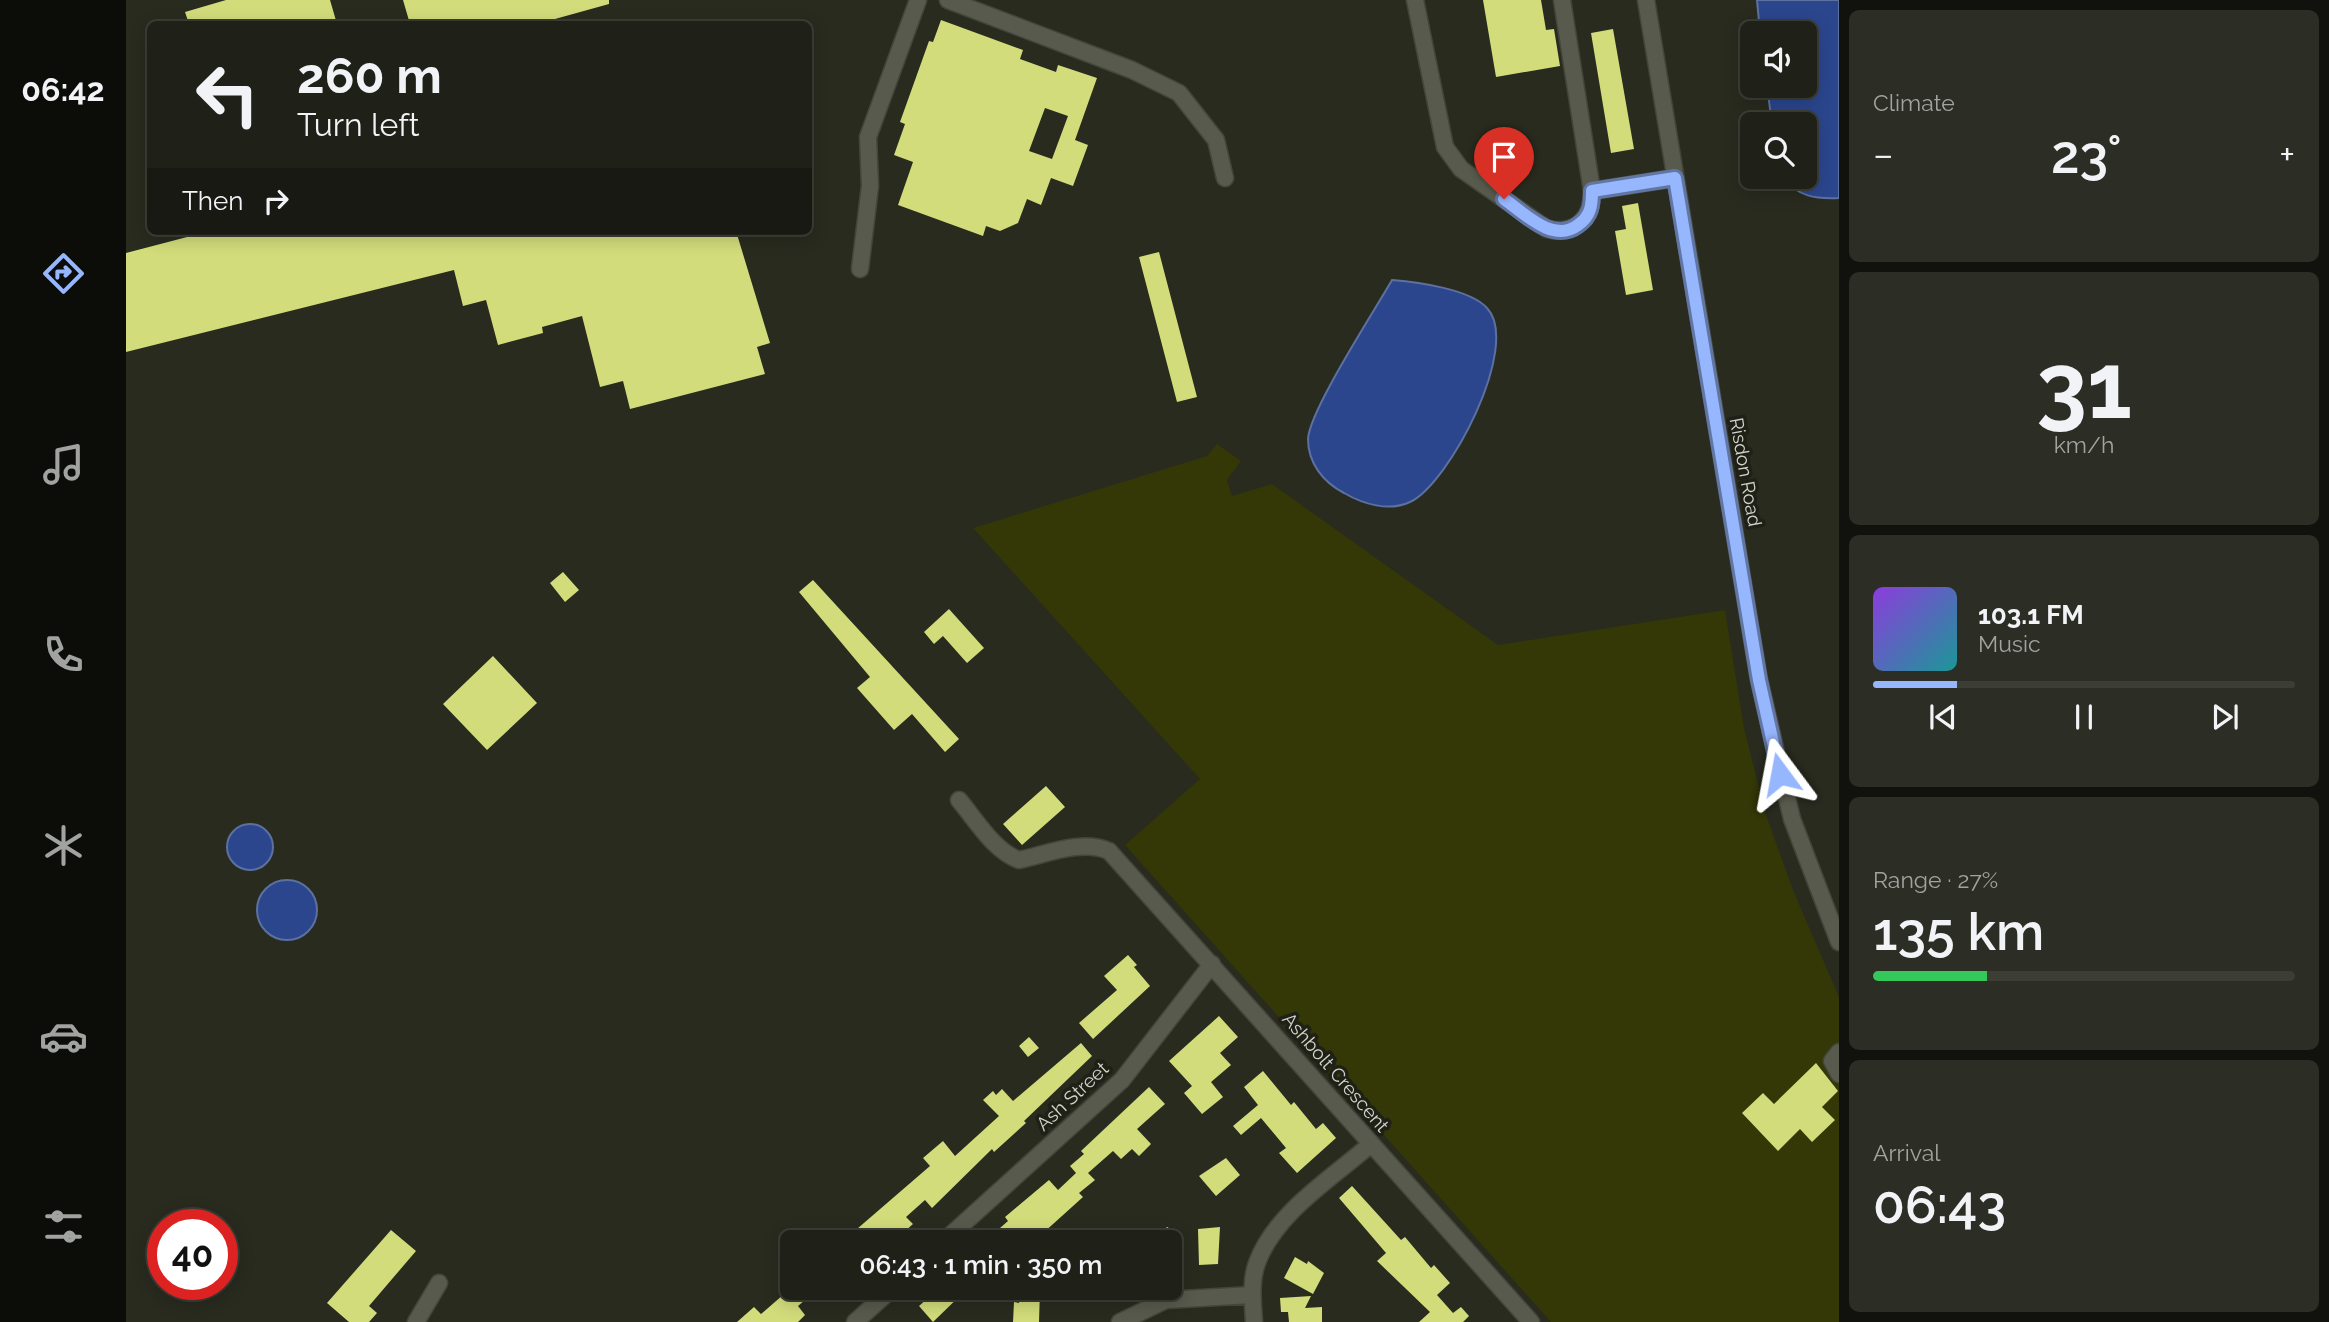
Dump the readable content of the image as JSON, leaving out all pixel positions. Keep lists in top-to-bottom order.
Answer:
{
  "streets": {
    "street": ["Risdon Road", "Ashbolt Crescent", "Ash Street"]
  },
  "crossings": [
    ["Ashbolt Crescent", "Ash Street"]
  ],
  "page": {
    "tabs": "06:42",
    "tile": [
      "Climate",
      ["31", "km/h"],
      ["Range · 27%", "135 km"],
      ["Arrival", "06:43"]
    ],
    "turn": ["260 m", "Turn left"],
    "heat": ["−", "23°", "+"],
    "then": "Then",
    "song": ["103.1 FM", "Music"],
    "limit": "40",
    "trip": "06:43 · 1 min · 350 m"
  }
}
